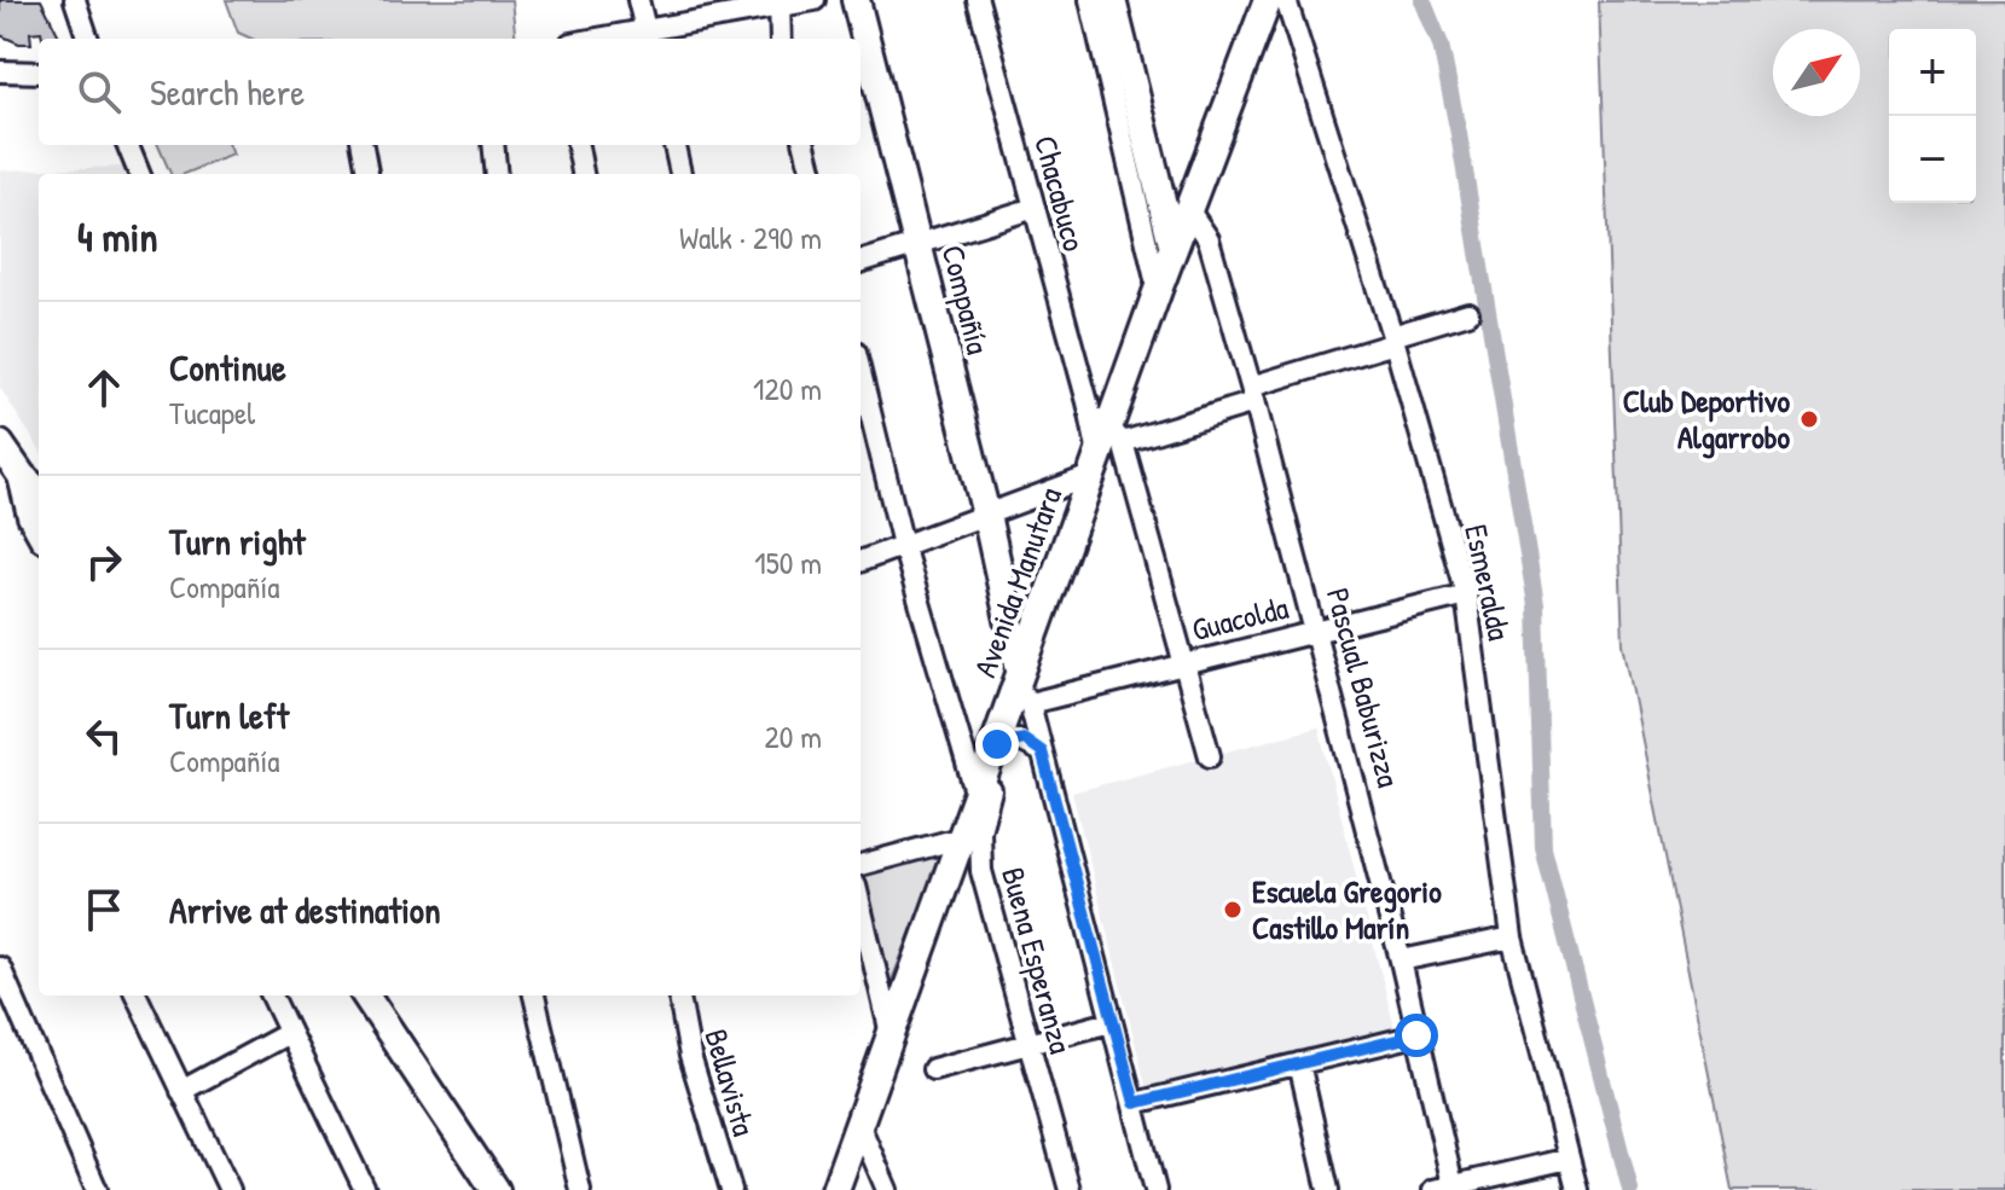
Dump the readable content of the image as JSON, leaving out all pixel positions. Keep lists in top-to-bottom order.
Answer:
{
  "streets": {
    "main road": ["Compañía", "Avenida Manutara"],
    "street": [
      "Chacabuco",
      "Esmeralda",
      "Guacolda",
      "Pascual Baburizza",
      "Buena Esperanza",
      "Bellavista"
    ]
  },
  "crossings": [
    ["Chacabuco", "Avenida Manutara"],
    ["Chacabuco", "Guacolda"],
    ["Compañía", "Avenida Manutara"],
    ["Compañía", "Guacolda"],
    ["Avenida Manutara", "Guacolda"],
    ["Avenida Manutara", "Pascual Baburizza"],
    ["Avenida Manutara", "Buena Esperanza"],
    ["Esmeralda", "Guacolda"],
    ["Guacolda", "Pascual Baburizza"]
  ],
  "places": ["Club Deportivo Algarrobo", "Escuela Gregorio Castillo Marín"],
  "north": "top right",
  "page": {
    "map_buttons": ["+", "−"],
    "search": "Search here",
    "heading": ["4 min", "Walk · 290 m"],
    "list": [
      ["Continue", "Tucapel", "120 m"],
      ["Turn right", "Compañía", "150 m"],
      ["Turn left", "Compañía", "20 m"],
      "Arrive at destination"
    ]
  }
}
